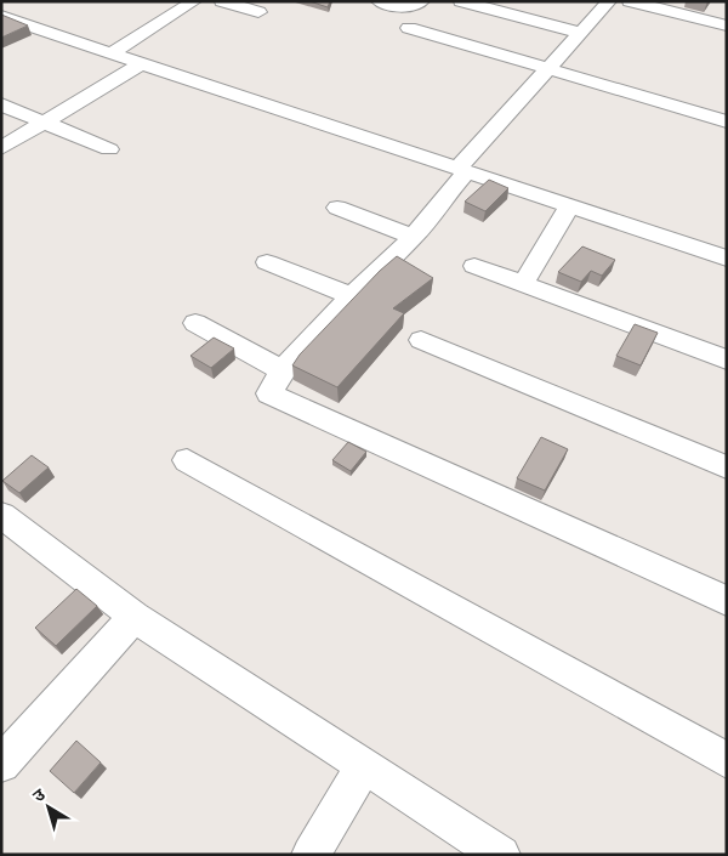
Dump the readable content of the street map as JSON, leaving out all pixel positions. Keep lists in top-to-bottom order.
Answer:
{
  "north": "top left"
}
